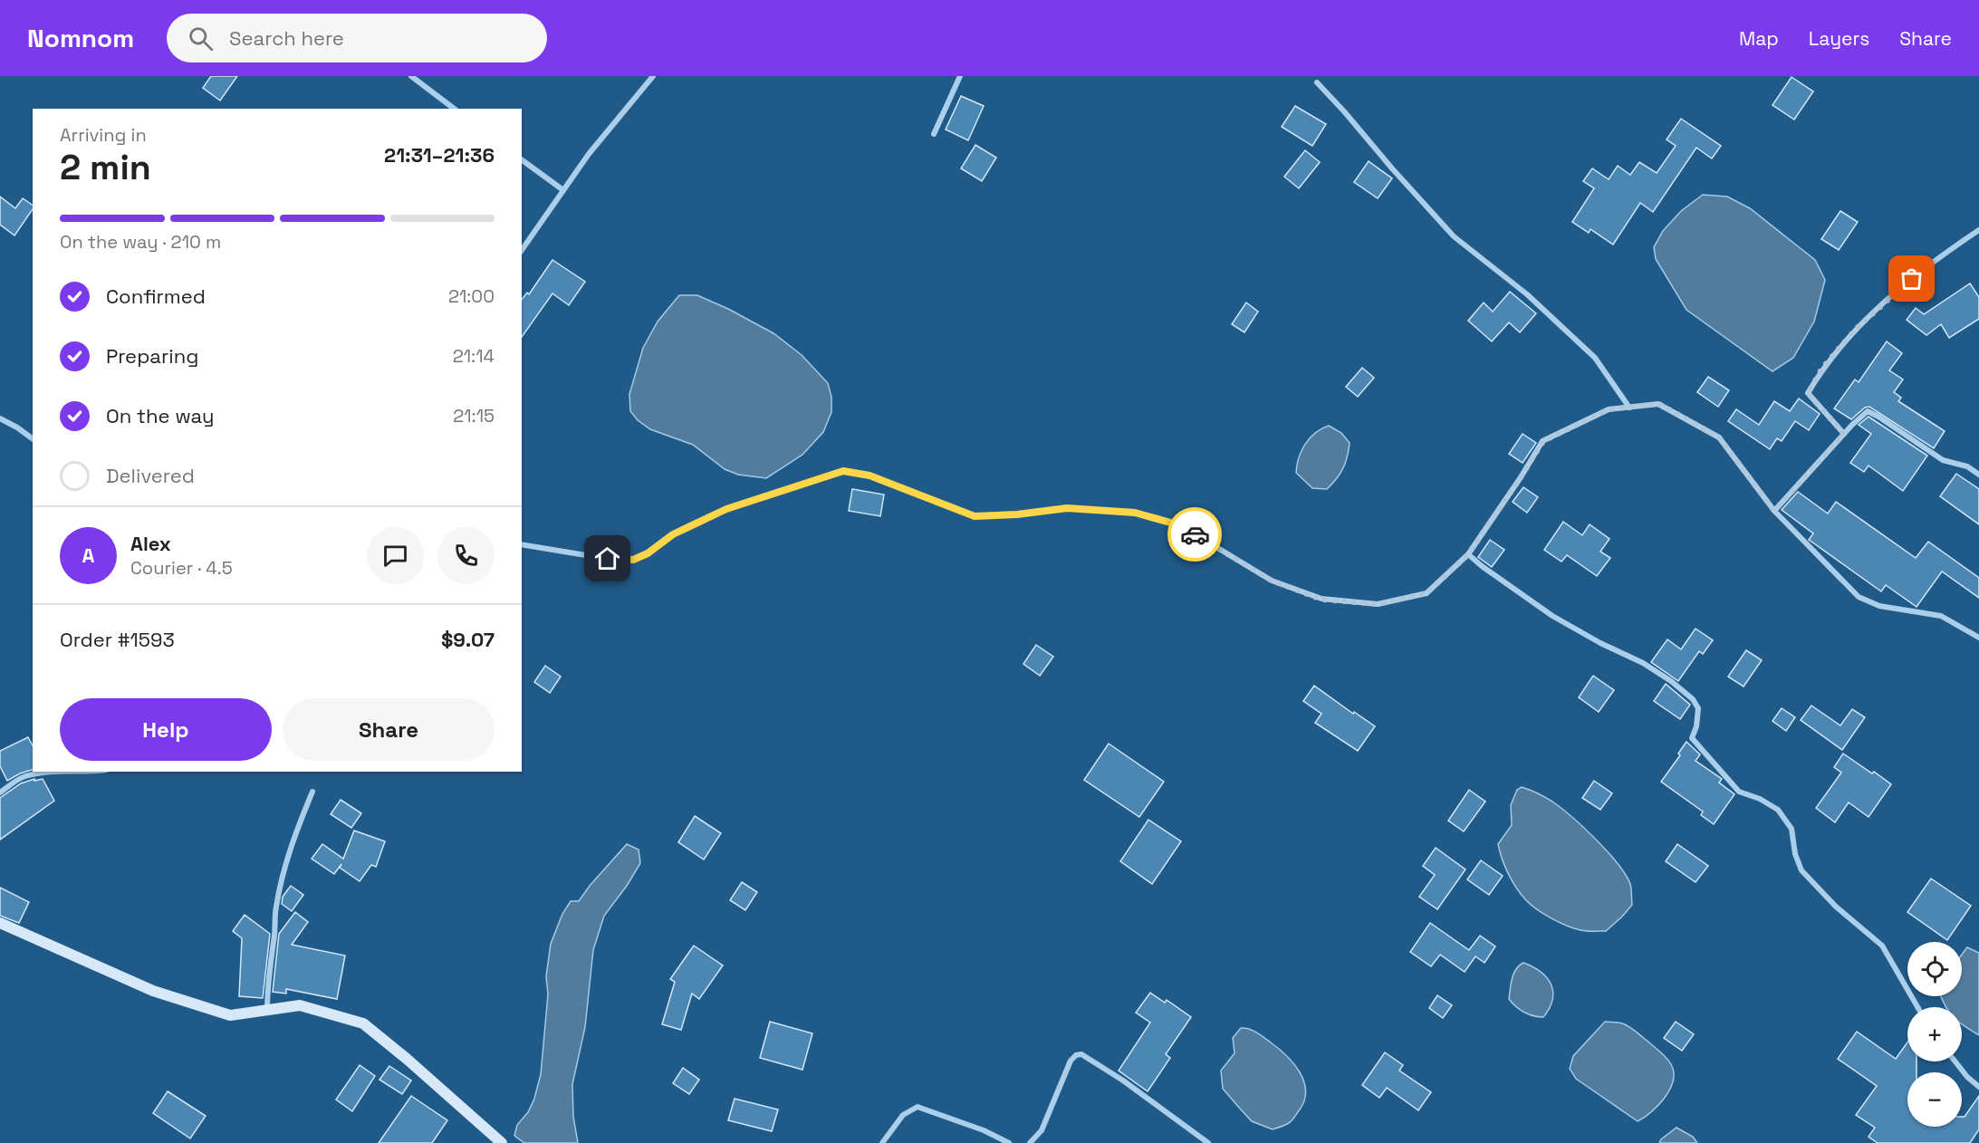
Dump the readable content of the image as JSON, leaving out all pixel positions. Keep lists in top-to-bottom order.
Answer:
{
  "page": {
    "header": "Nomnom",
    "search": "Search here",
    "nav": ["Map", "Layers", "Share"],
    "heading": ["2 min", "Arriving in", "21:31–21:36"],
    "panel": [
      "Alex",
      "Courier · 4.5",
      "Order #1593",
      "$9.07"
    ],
    "bar": "On the way · 210 m",
    "list": [
      ["Confirmed", "21:00"],
      ["Preparing", "21:14"],
      ["On the way", "21:15"],
      "Delivered"
    ],
    "round": "A",
    "buttons": ["Help", "Share"],
    "map_buttons": ["+", "−"]
  }
}
